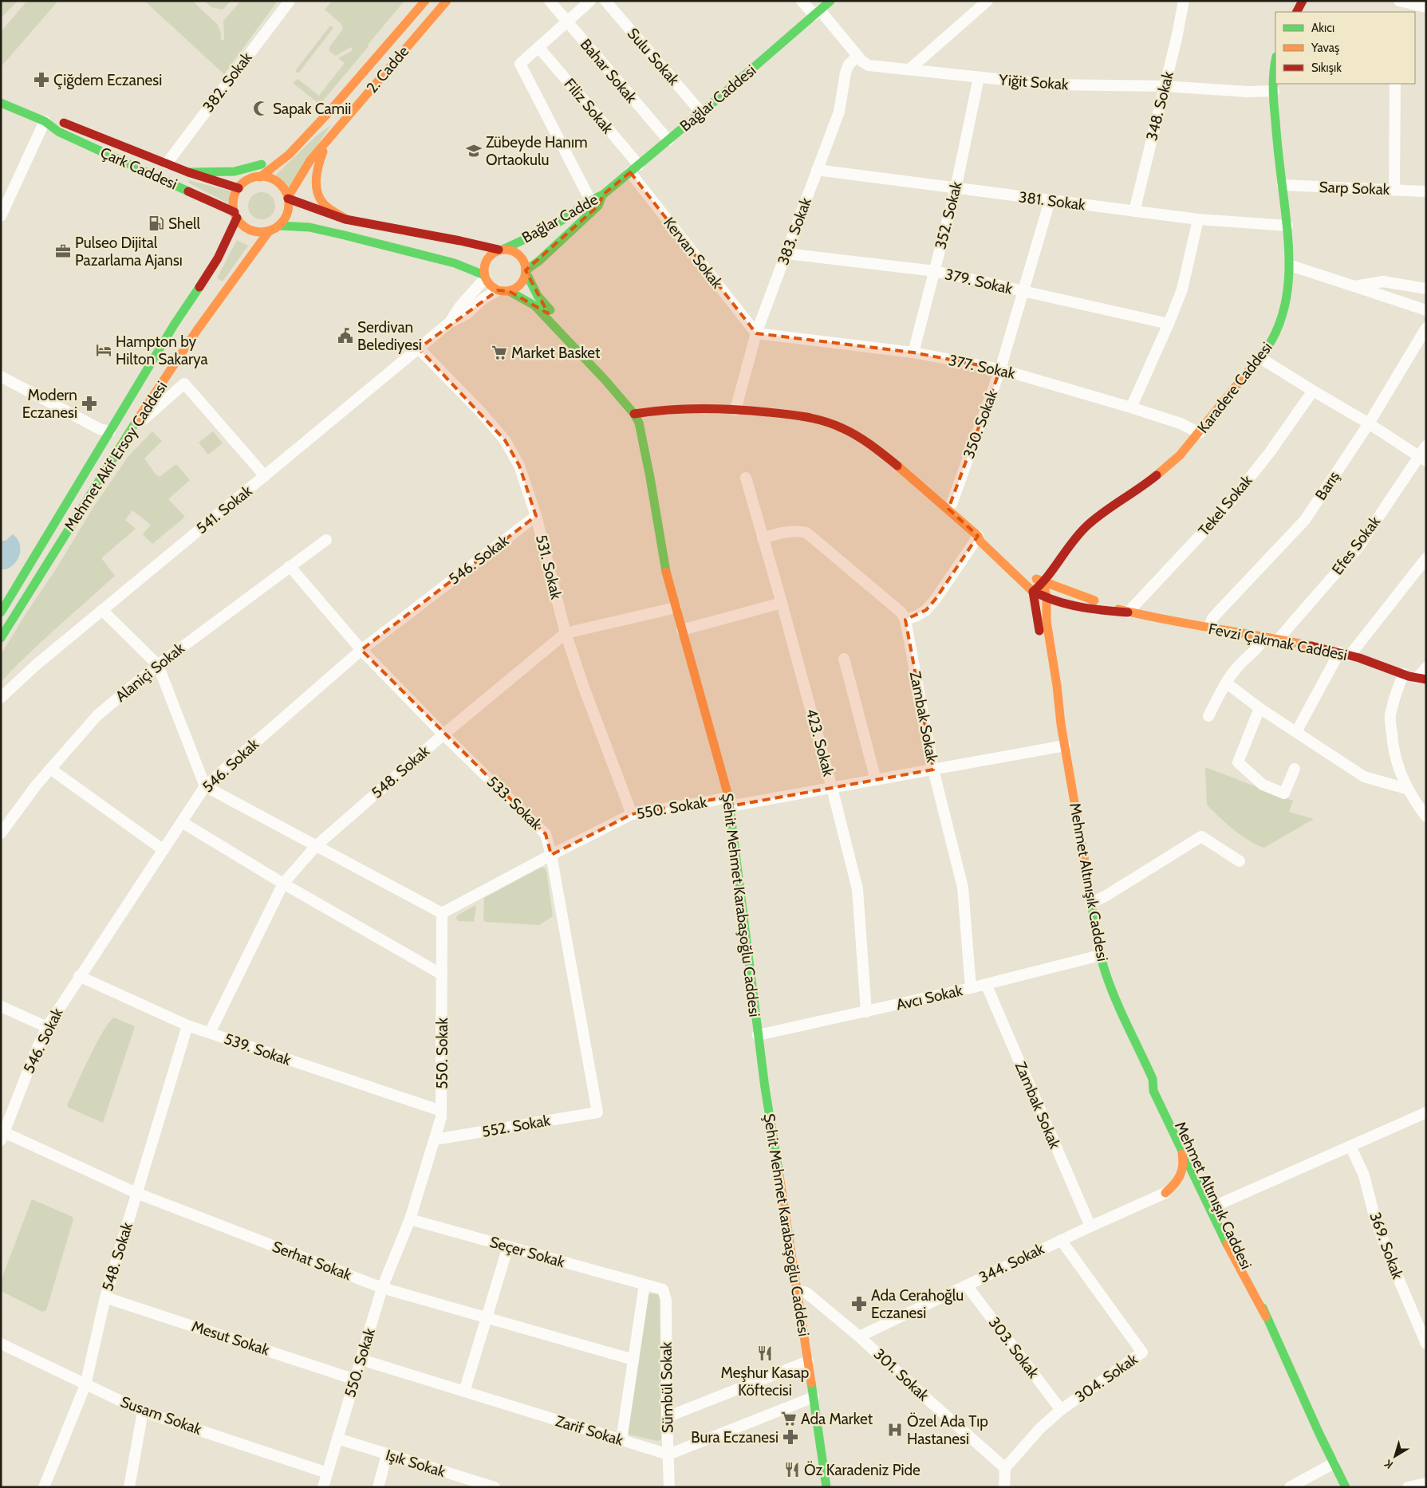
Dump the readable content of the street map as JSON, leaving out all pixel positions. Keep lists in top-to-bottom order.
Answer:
{
  "streets": {
    "main road": [
      "2. Cadde",
      "Bağlar Caddesi",
      "Çark Caddesi",
      "Bağlar Cadde",
      "Karadere Caddesi",
      "Mehmet Akif Ersoy Caddesi",
      "Fevzi Çakmak Caddesi",
      "Mehmet Altınışık Caddesi",
      "Şehit Mehmet Karabaşoğlu Caddesi"
    ],
    "street": [
      "Sulu Sokak",
      "Bahar Sokak",
      "382. Sokak",
      "Yiğit Sokak",
      "Filiz Sokak",
      "348. Sokak",
      "Sarp Sokak",
      "381. Sokak",
      "352. Sokak",
      "383. Sokak",
      "Kervan Sokak",
      "379. Sokak",
      "377. Sokak",
      "350. Sokak",
      "Barış",
      "Tekel Sokak",
      "541. Sokak",
      "Efes Sokak",
      "546. Sokak",
      "531. Sokak",
      "Alaniçi Sokak",
      "Zambak Sokak",
      "423. Sokak",
      "548. Sokak",
      "533. Sokak",
      "550. Sokak",
      "Avcı Sokak",
      "539. Sokak",
      "552. Sokak",
      "369. Sokak",
      "Seçer Sokak",
      "Serhat Sokak",
      "344. Sokak",
      "Mesut Sokak",
      "303. Sokak",
      "301. Sokak",
      "304. Sokak",
      "Sümbül Sokak",
      "Susam Sokak",
      "Zarif Sokak",
      "Işık Sokak"
    ]
  },
  "crossings": [
    ["Sulu Sokak", "Bağlar Caddesi"],
    ["2. Cadde", "Çark Caddesi"],
    ["2. Cadde", "Mehmet Akif Ersoy Caddesi"],
    ["Bahar Sokak", "Bağlar Caddesi"],
    ["382. Sokak", "Çark Caddesi"],
    ["Yiğit Sokak", "Bağlar Caddesi"],
    ["Yiğit Sokak", "348. Sokak"],
    ["Yiğit Sokak", "352. Sokak"],
    ["Yiğit Sokak", "383. Sokak"],
    ["Yiğit Sokak", "Karadere Caddesi"],
    ["Bağlar Caddesi", "Filiz Sokak"],
    ["Bağlar Caddesi", "Bağlar Cadde"],
    ["Bağlar Caddesi", "Kervan Sokak"],
    ["Filiz Sokak", "Kervan Sokak"],
    ["348. Sokak", "381. Sokak"],
    ["Çark Caddesi", "Mehmet Akif Ersoy Caddesi"],
    ["Sarp Sokak", "Karadere Caddesi"],
    ["381. Sokak", "352. Sokak"],
    ["381. Sokak", "383. Sokak"],
    ["381. Sokak", "Karadere Caddesi"],
    ["381. Sokak", "350. Sokak"],
    ["352. Sokak", "379. Sokak"],
    ["352. Sokak", "377. Sokak"],
    ["Bağlar Cadde", "Şehit Mehmet Karabaşoğlu Caddesi"],
    ["383. Sokak", "Kervan Sokak"],
    ["383. Sokak", "379. Sokak"],
    ["383. Sokak", "377. Sokak"],
    ["383. Sokak", "Fevzi Çakmak Caddesi"],
    ["Kervan Sokak", "377. Sokak"],
    ["379. Sokak", "350. Sokak"],
    ["377. Sokak", "Karadere Caddesi"],
    ["377. Sokak", "350. Sokak"],
    ["Karadere Caddesi", "Fevzi Çakmak Caddesi"],
    ["Karadere Caddesi", "Mehmet Altınışık Caddesi"],
    ["350. Sokak", "Fevzi Çakmak Caddesi"],
    ["Barış", "Fevzi Çakmak Caddesi"],
    ["Tekel Sokak", "Fevzi Çakmak Caddesi"],
    ["541. Sokak", "531. Sokak"],
    ["Efes Sokak", "Fevzi Çakmak Caddesi"],
    ["546. Sokak", "531. Sokak"],
    ["546. Sokak", "533. Sokak"],
    ["546. Sokak", "539. Sokak"],
    ["546. Sokak", "Serhat Sokak"],
    ["531. Sokak", "548. Sokak"],
    ["531. Sokak", "550. Sokak"],
    ["Fevzi Çakmak Caddesi", "Mehmet Altınışık Caddesi"],
    ["Fevzi Çakmak Caddesi", "Şehit Mehmet Karabaşoğlu Caddesi"],
    ["Alaniçi Sokak", "533. Sokak"],
    ["Zambak Sokak", "550. Sokak"],
    ["Zambak Sokak", "Avcı Sokak"],
    ["Zambak Sokak", "344. Sokak"],
    ["423. Sokak", "550. Sokak"],
    ["423. Sokak", "Avcı Sokak"],
    ["548. Sokak", "533. Sokak"],
    ["548. Sokak", "Şehit Mehmet Karabaşoğlu Caddesi"],
    ["548. Sokak", "539. Sokak"],
    ["548. Sokak", "Serhat Sokak"],
    ["548. Sokak", "Mesut Sokak"],
    ["548. Sokak", "Susam Sokak"],
    ["533. Sokak", "550. Sokak"],
    ["533. Sokak", "552. Sokak"],
    ["550. Sokak", "Mehmet Altınışık Caddesi"],
    ["550. Sokak", "Şehit Mehmet Karabaşoğlu Caddesi"],
    ["550. Sokak", "539. Sokak"],
    ["550. Sokak", "552. Sokak"],
    ["550. Sokak", "Seçer Sokak"],
    ["550. Sokak", "Serhat Sokak"],
    ["550. Sokak", "Mesut Sokak"],
    ["550. Sokak", "Susam Sokak"],
    ["550. Sokak", "Zarif Sokak"],
    ["550. Sokak", "Işık Sokak"],
    ["Mehmet Altınışık Caddesi", "Avcı Sokak"],
    ["Şehit Mehmet Karabaşoğlu Caddesi", "Avcı Sokak"],
    ["Şehit Mehmet Karabaşoğlu Caddesi", "301. Sokak"],
    ["Seçer Sokak", "Sümbül Sokak"],
    ["344. Sokak", "303. Sokak"],
    ["344. Sokak", "301. Sokak"],
    ["344. Sokak", "304. Sokak"],
    ["303. Sokak", "304. Sokak"],
    ["301. Sokak", "304. Sokak"],
    ["Sümbül Sokak", "Zarif Sokak"]
  ],
  "places": {
    "pharmacy": [
      "Çiğdem Eczanesi",
      "Modern Eczanesi",
      "Ada Cerahoğlu Eczanesi",
      "Bura Eczanesi"
    ],
    "mosque": ["Sapak Camii"],
    "school or university": ["Zübeyde Hanım Ortaokulu"],
    "fuel station": ["Shell"],
    "office": ["Pulseo Dijital Pazarlama Ajansı"],
    "public building": ["Serdivan Belediyesi"],
    "hotel": ["Hampton by Hilton Sakarya"],
    "supermarket": ["Market Basket", "Ada Market"],
    "restaurant": ["Meşhur Kasap Köftecisi", "Öz Karadeniz Pide"],
    "hospital": ["Özel Ada Tıp Hastanesi"]
  },
  "legend": ["Akıcı", "Yavaş", "Sıkışık"],
  "north": "bottom left"
}
